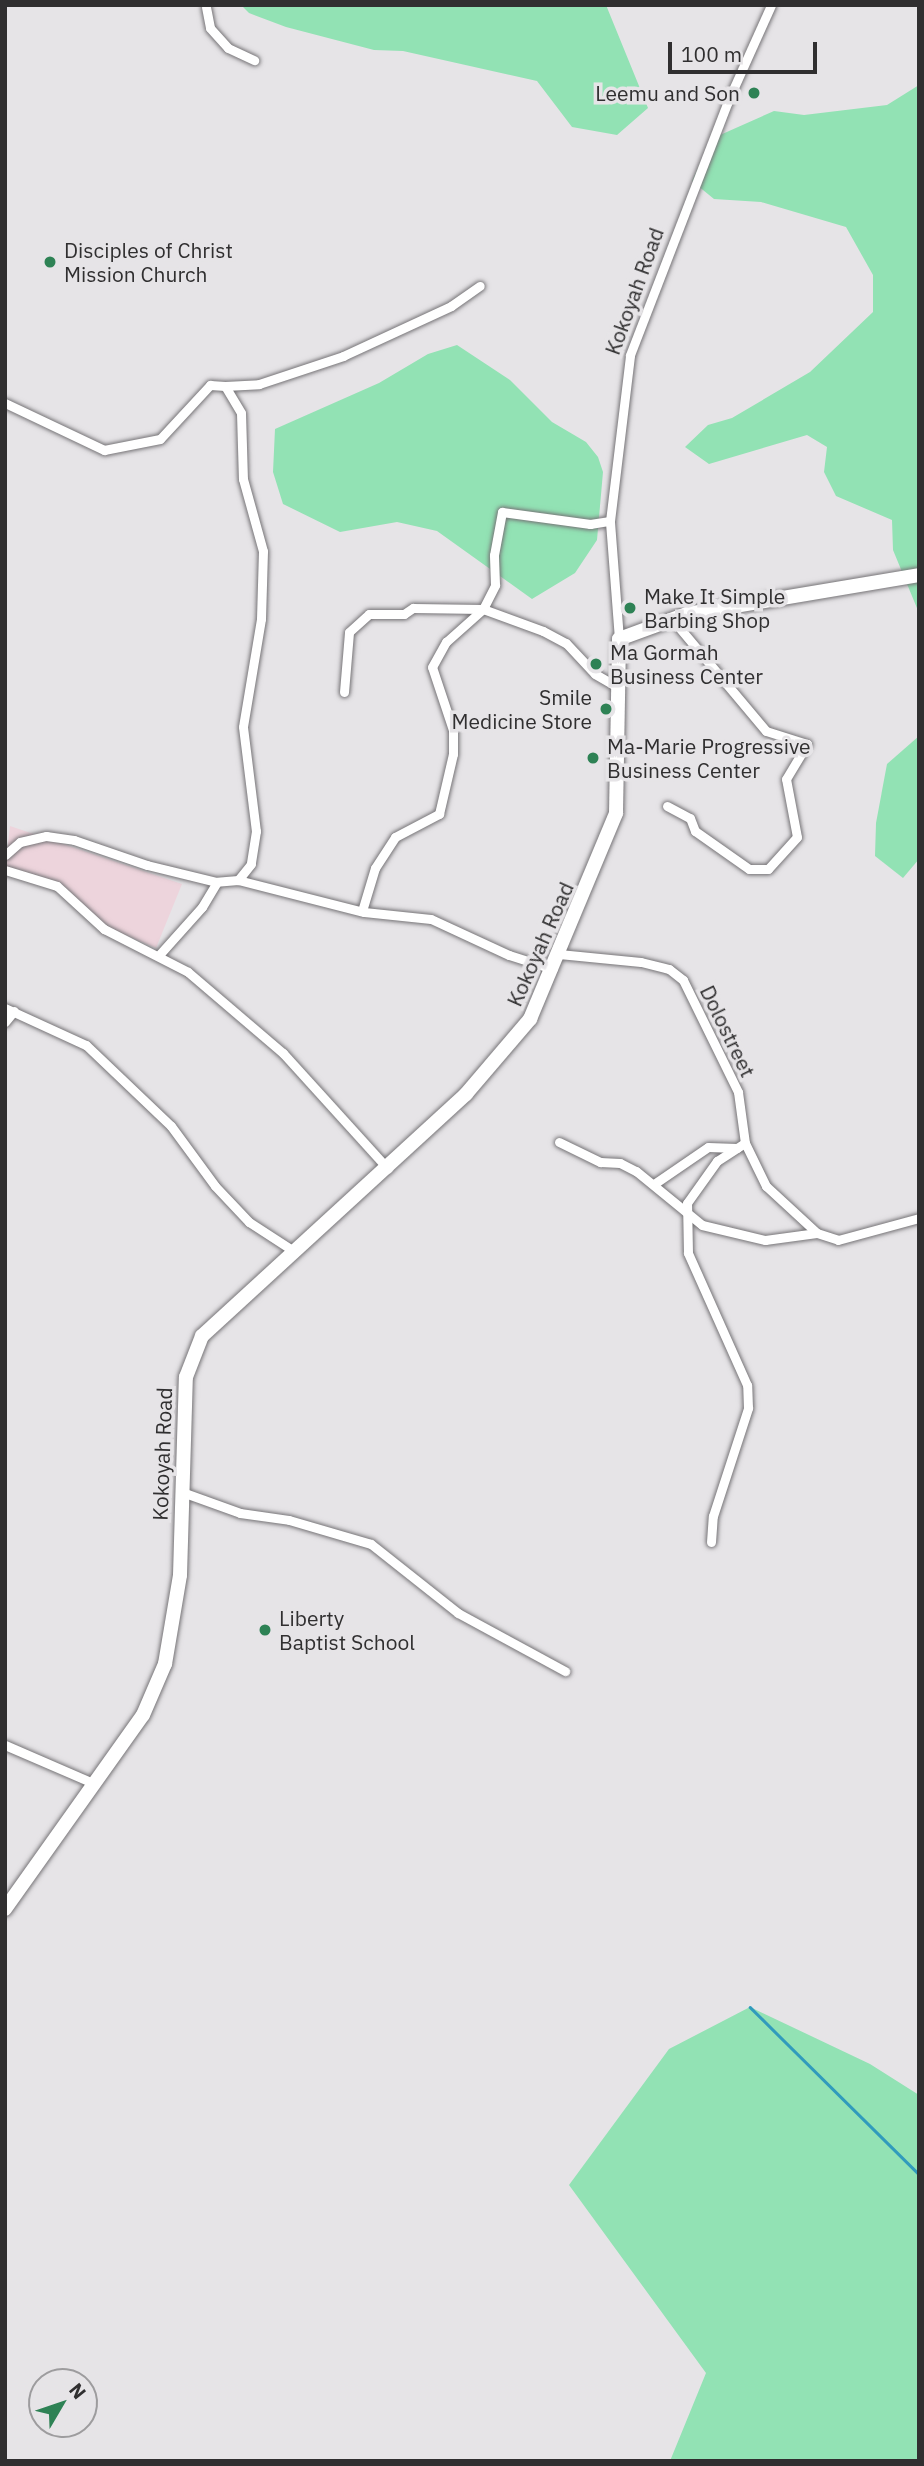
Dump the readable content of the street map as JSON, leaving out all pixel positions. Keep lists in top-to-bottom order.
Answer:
{
  "streets": {
    "main road": ["Kokoyah Road"],
    "street": ["Dolostreet"]
  },
  "crossings": [
    ["Kokoyah Road", "Dolostreet"]
  ],
  "places": [
    "Leemu and Son",
    "Disciples of Christ Mission Church",
    "Make It Simple Barbing Shop",
    "Ma Gormah Business Center",
    "Smile Medicine Store",
    "Ma-Marie Progressive Business Center",
    "Liberty Baptist School"
  ],
  "scale_bar": "100 m",
  "north": "top right"
}
